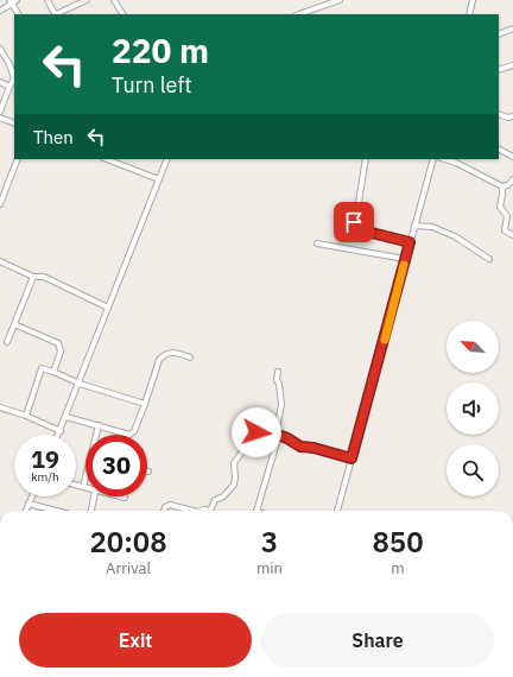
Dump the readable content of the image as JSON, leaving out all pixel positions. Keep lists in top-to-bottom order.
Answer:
{
  "north": "top left",
  "page": {
    "turn": ["220 m", "Turn left"],
    "then": "Then",
    "speed": "19 km/h",
    "limit": "30",
    "eta": [
      "20:08",
      "Arrival",
      "3",
      "min",
      "850",
      "m"
    ],
    "buttons": ["Exit", "Share"]
  }
}
